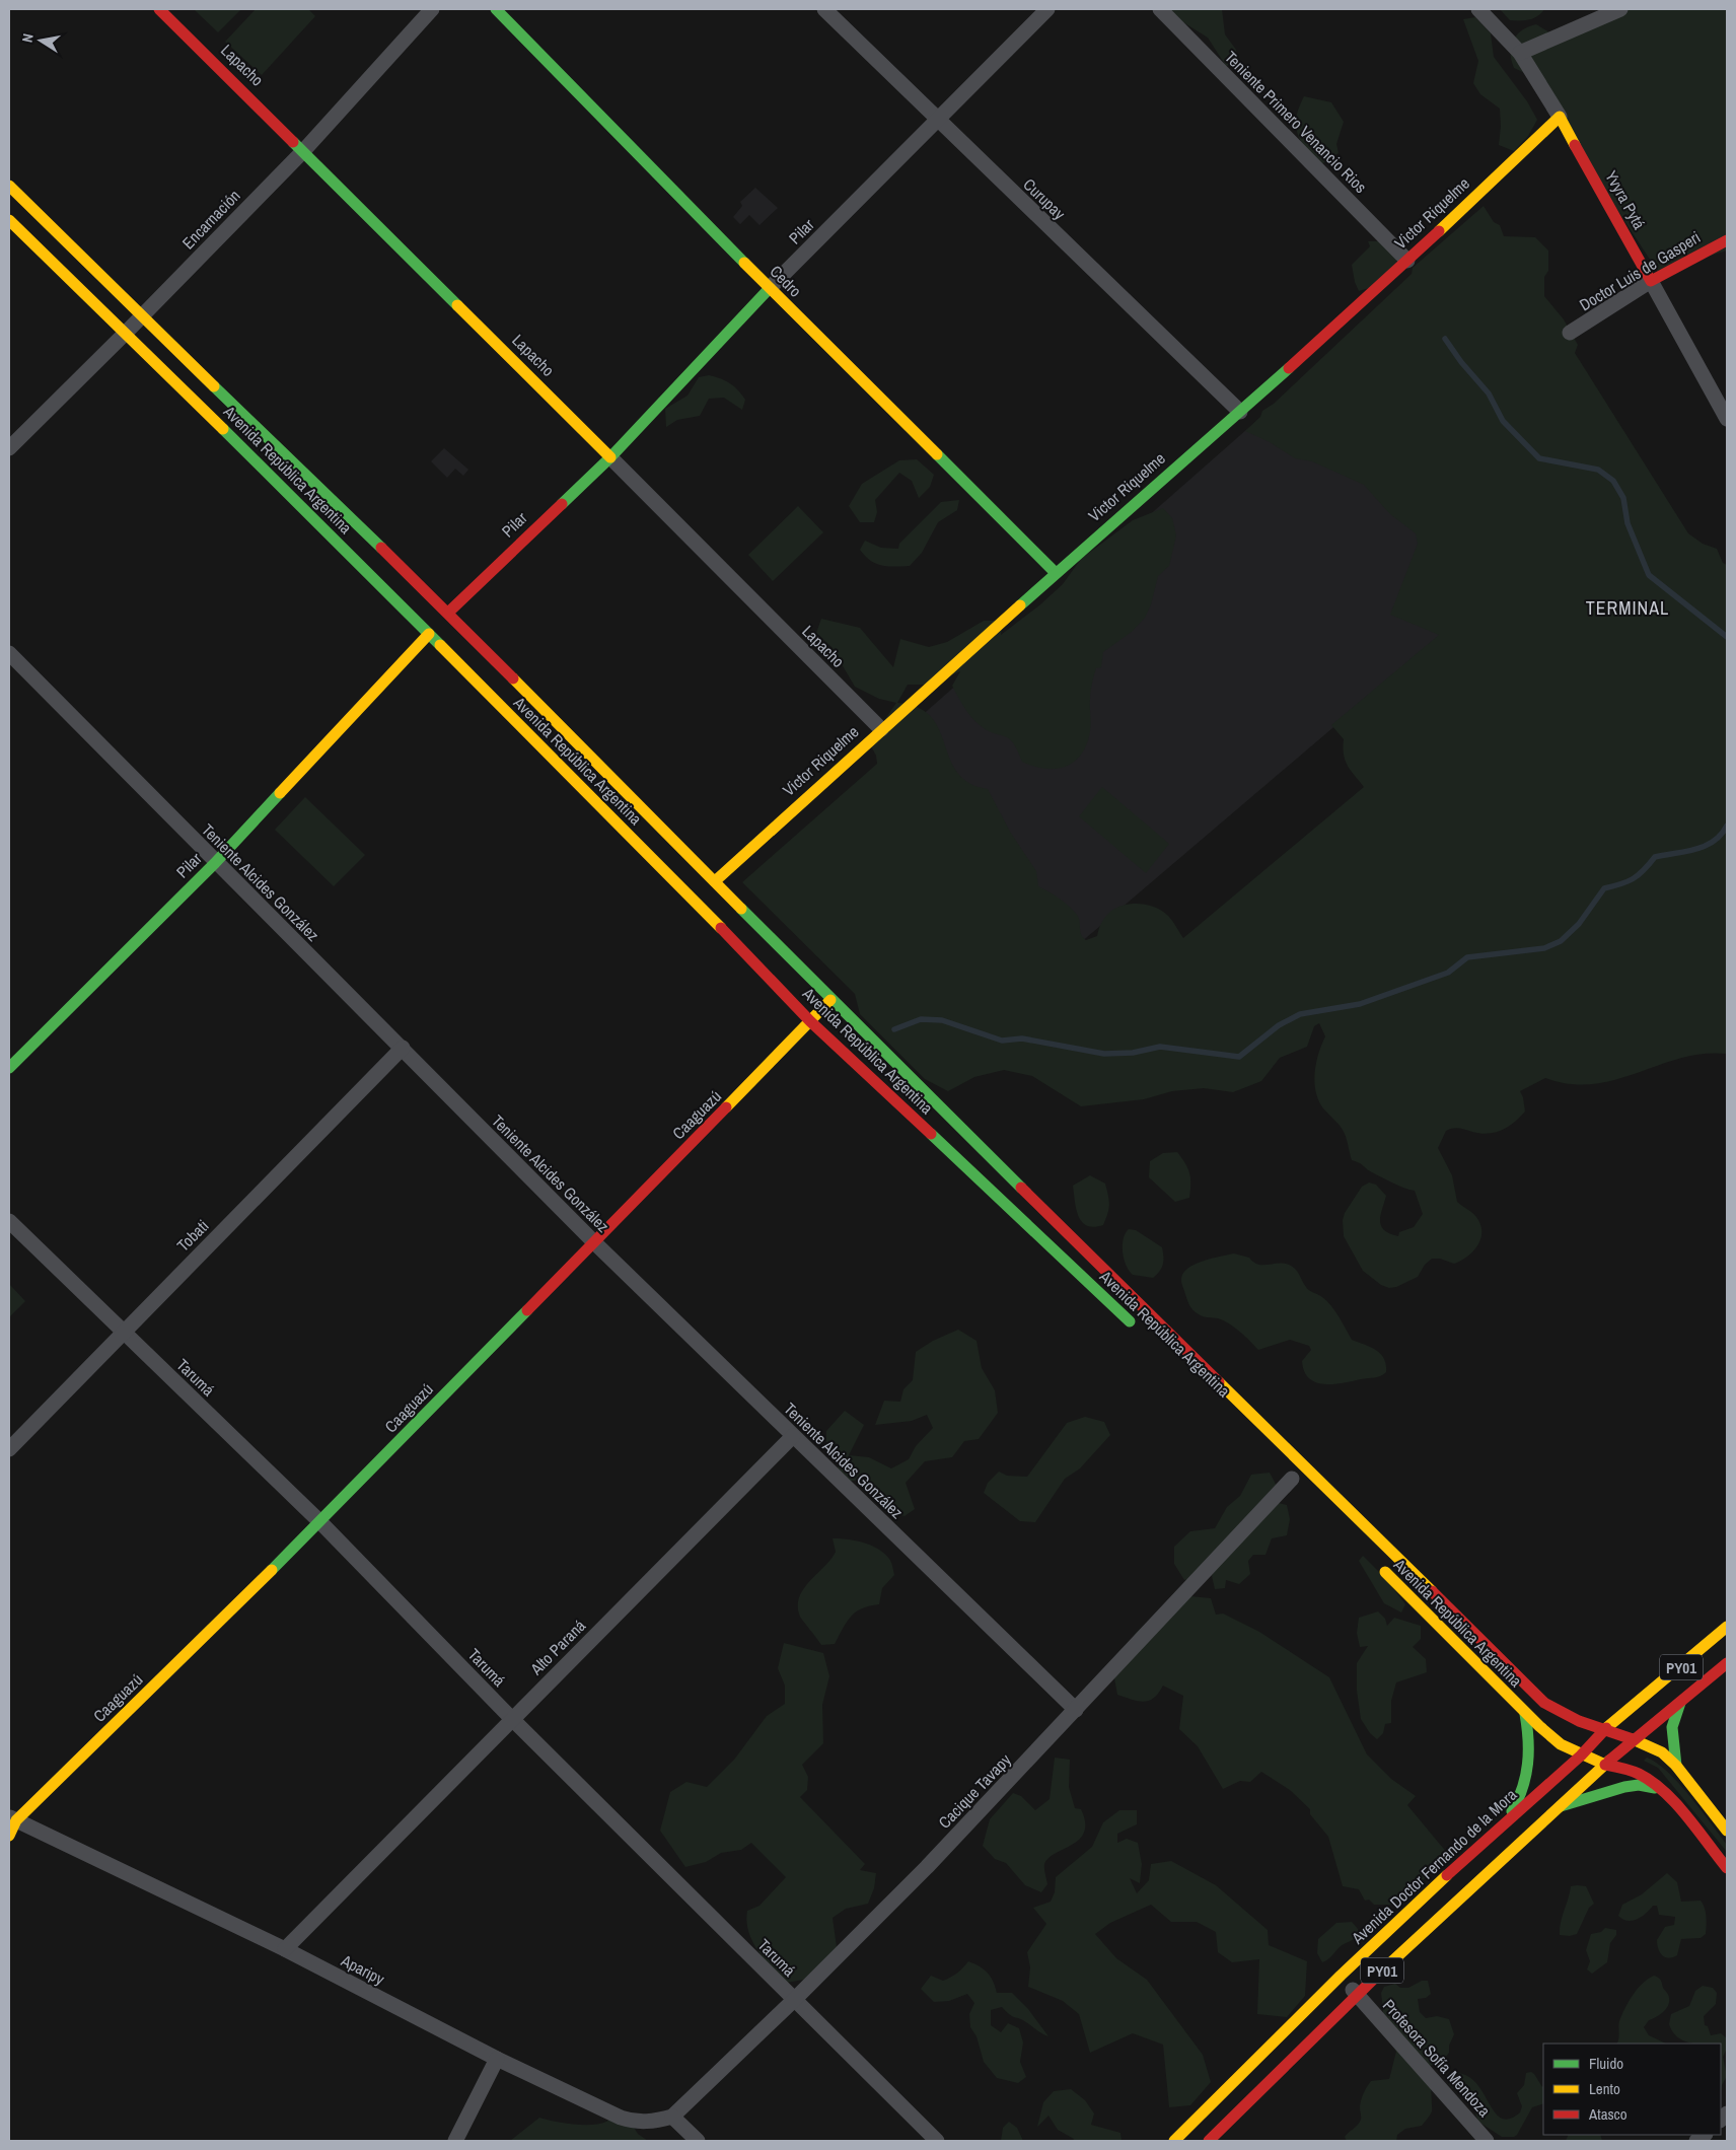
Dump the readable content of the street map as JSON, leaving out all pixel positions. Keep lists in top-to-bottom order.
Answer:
{
  "streets": {
    "main road": [
      "Lapacho",
      "Yvyra Pytá",
      "Victor Riquelme",
      "Pilar",
      "Doctor Luis de Gasperi",
      "Cedro",
      "Avenida República Argentina",
      "Caaguazú",
      "PY01",
      "Avenida Doctor Fernando de la Mora"
    ],
    "street": [
      "Teniente Primero Venancio Rios",
      "Curupay",
      "Encarnación",
      "Teniente Alcides González",
      "Tobati",
      "Tarumá",
      "Alto Paraná",
      "Cacique Tavapy",
      "Aparipy",
      "Profesora Sofía Mendoza"
    ]
  },
  "crossings": [
    ["Lapacho", "Victor Riquelme"],
    ["Lapacho", "Encarnación"],
    ["Lapacho", "Pilar"],
    ["Teniente Primero Venancio Rios", "Victor Riquelme"],
    ["Curupay", "Victor Riquelme"],
    ["Curupay", "Pilar"],
    ["Yvyra Pytá", "Victor Riquelme"],
    ["Yvyra Pytá", "Doctor Luis de Gasperi"],
    ["Victor Riquelme", "Cedro"],
    ["Victor Riquelme", "Avenida República Argentina"],
    ["Encarnación", "Avenida República Argentina"],
    ["Pilar", "Cedro"],
    ["Pilar", "Avenida República Argentina"],
    ["Pilar", "Teniente Alcides González"],
    ["Avenida República Argentina", "Caaguazú"],
    ["Avenida República Argentina", "PY01"],
    ["Avenida República Argentina", "Avenida Doctor Fernando de la Mora"],
    ["Teniente Alcides González", "Caaguazú"],
    ["Teniente Alcides González", "Tobati"],
    ["Teniente Alcides González", "Alto Paraná"],
    ["Teniente Alcides González", "Cacique Tavapy"],
    ["Caaguazú", "Tarumá"],
    ["Caaguazú", "Aparipy"],
    ["Tobati", "Tarumá"],
    ["Tarumá", "Alto Paraná"],
    ["Tarumá", "Cacique Tavapy"],
    ["Alto Paraná", "Aparipy"],
    ["PY01", "Profesora Sofía Mendoza"],
    ["Cacique Tavapy", "Aparipy"],
    ["Avenida Doctor Fernando de la Mora", "Profesora Sofía Mendoza"]
  ],
  "districts": ["TERMINAL"],
  "legend": ["Fluido", "Lento", "Atasco"],
  "north": "left"
}
